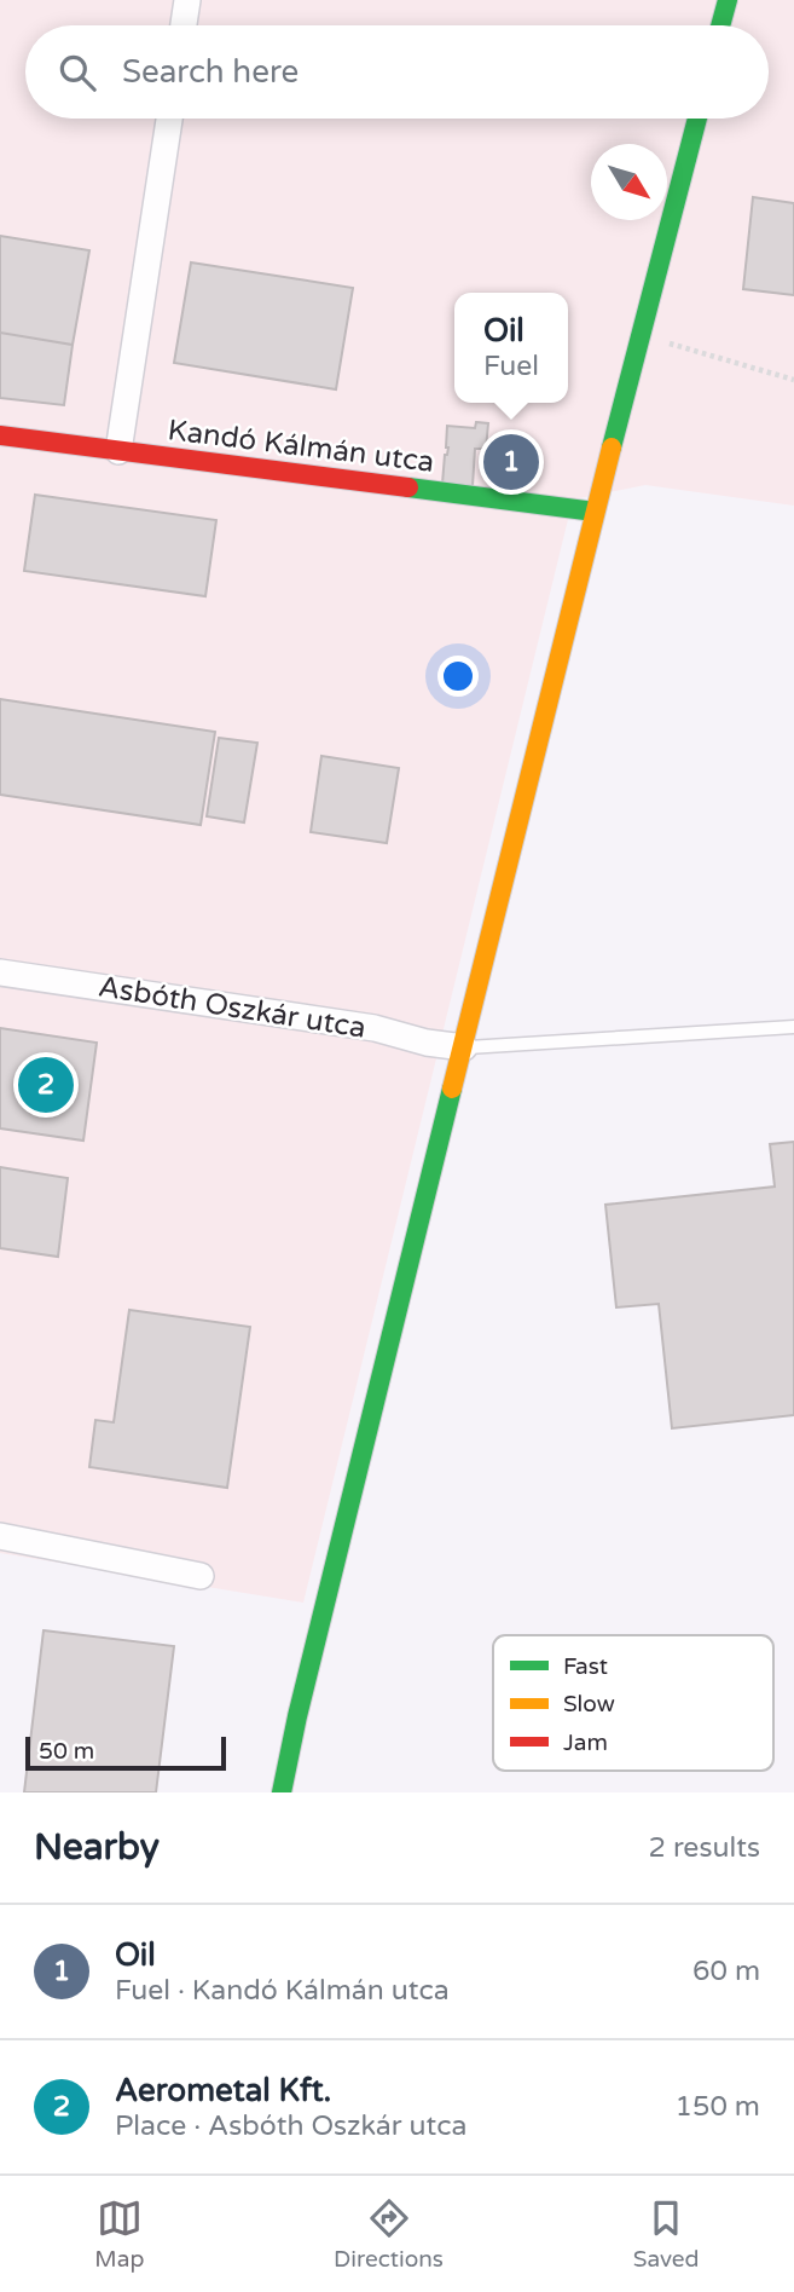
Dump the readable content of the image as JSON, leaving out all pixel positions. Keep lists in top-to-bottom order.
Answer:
{
  "streets": {
    "main road": ["Kandó Kálmán utca"],
    "street": ["Asbóth Oszkár utca"]
  },
  "legend": ["Fast", "Slow", "Jam"],
  "scale_bar": "50 m",
  "north": "bottom right",
  "page": {
    "search": "Search here",
    "popup": ["Oil", "Fuel"],
    "pins": ["1", "2"],
    "scale": "50 m",
    "heading": ["Nearby", "2 results"],
    "list": [
      {
        "mark": "1",
        "name": "Oil",
        "note": "Fuel · Kandó Kálmán utca",
        "value": "60 m"
      },
      {
        "mark": "2",
        "name": "Aerometal Kft.",
        "note": "Place · Asbóth Oszkár utca",
        "value": "150 m"
      }
    ],
    "nav": ["Map", "Directions", "Saved"]
  }
}
